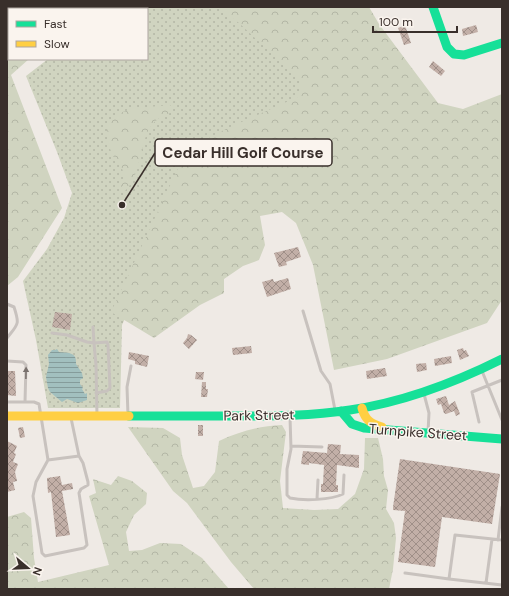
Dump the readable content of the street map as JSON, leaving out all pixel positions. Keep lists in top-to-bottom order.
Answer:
{
  "streets": {
    "main road": ["Park Street", "Turnpike Street"]
  },
  "crossings": [
    ["Park Street", "Turnpike Street"]
  ],
  "places": ["Cedar Hill Golf Course"],
  "legend": ["Fast", "Slow"],
  "scale_bar": "100 m",
  "north": "right"
}
